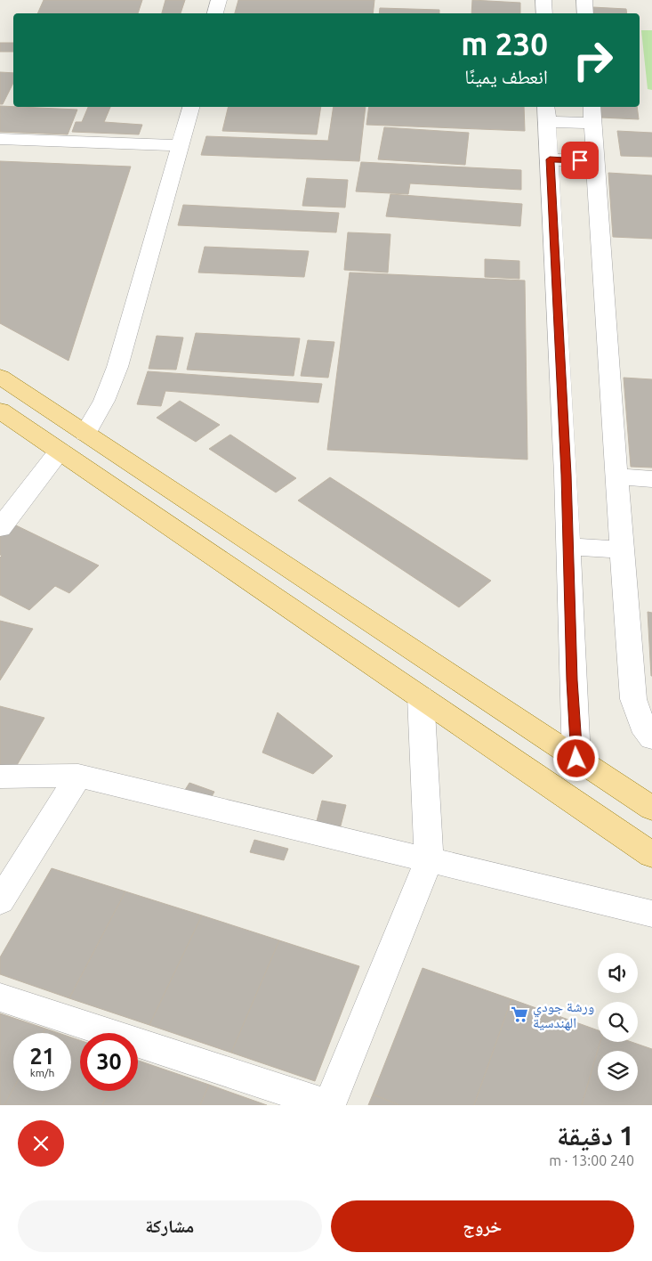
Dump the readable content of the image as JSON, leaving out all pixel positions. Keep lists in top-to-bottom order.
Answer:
{
  "places": {
    "supermarket": ["ورشة جودي الهندسية"]
  },
  "page": {
    "turn": ["230 m", "انعطف يمينًا"],
    "speed": "21 km/h",
    "limit": "30",
    "heading": ["1 دقيقة", "240 m · 13:00"],
    "buttons": ["خروج", "مشاركة"]
  }
}
